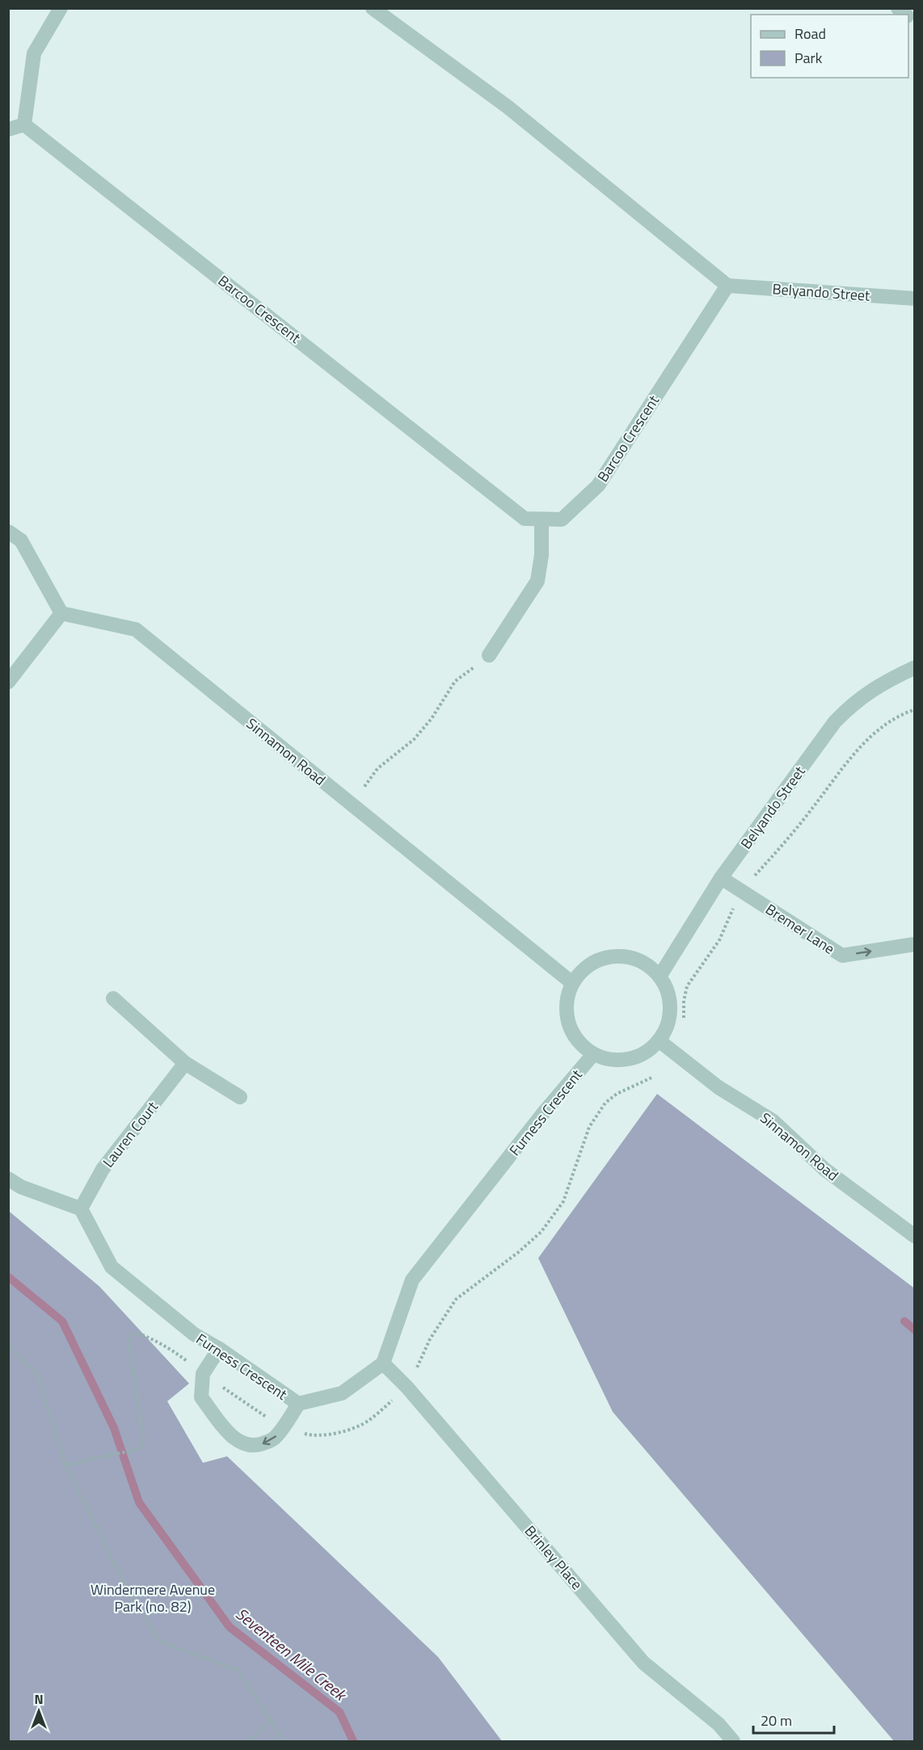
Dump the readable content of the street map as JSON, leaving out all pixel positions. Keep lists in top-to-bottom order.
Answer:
{
  "streets": {
    "street": [
      "Belyando Street",
      "Barcoo Crescent",
      "Sinnamon Road",
      "Bremer Lane",
      "Furness Crescent",
      "Lauren Court",
      "Brinley Place"
    ]
  },
  "crossings": [
    ["Belyando Street", "Barcoo Crescent"],
    ["Belyando Street", "Sinnamon Road"],
    ["Belyando Street", "Bremer Lane"],
    ["Belyando Street", "Furness Crescent"],
    ["Sinnamon Road", "Furness Crescent"],
    ["Furness Crescent", "Lauren Court"],
    ["Furness Crescent", "Brinley Place"]
  ],
  "one_way": ["Bremer Lane"],
  "water": ["Seventeen Mile Creek"],
  "parks": ["Windermere Avenue Park (no. 82)"],
  "legend": ["Road", "Park"],
  "scale_bar": "20 m",
  "north": "top"
}
